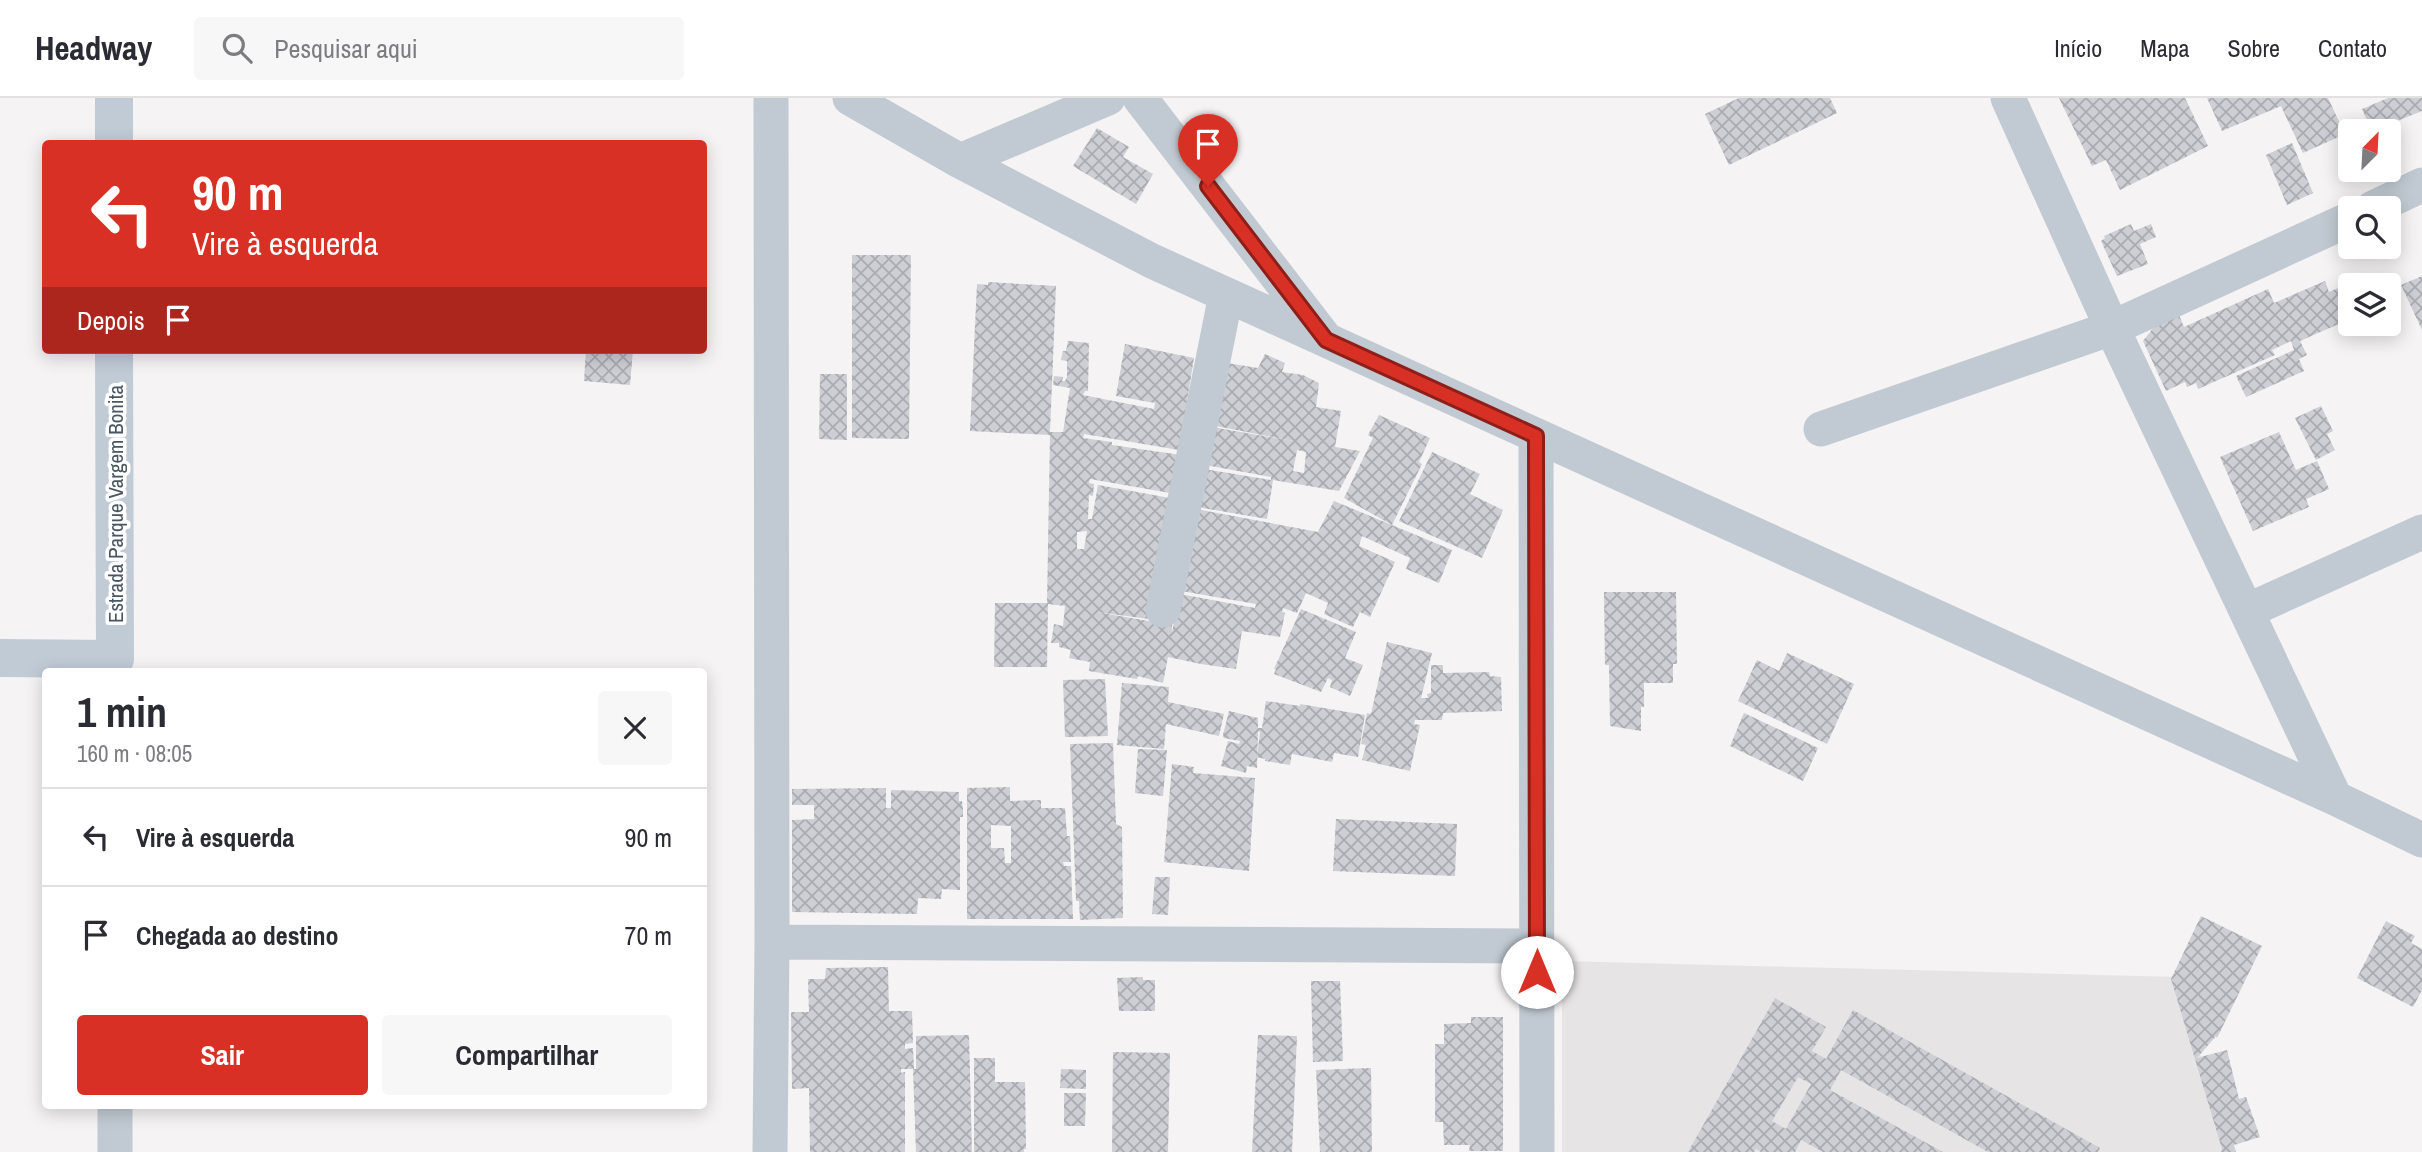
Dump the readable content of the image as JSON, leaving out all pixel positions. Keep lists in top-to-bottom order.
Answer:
{
  "streets": {
    "street": ["Estrada Parque Vargem Bonita"]
  },
  "north": "top right",
  "page": {
    "header": "Headway",
    "search": "Pesquisar aqui",
    "nav": [
      "Início",
      "Mapa",
      "Sobre",
      "Contato"
    ],
    "turn": ["90 m", "Vire à esquerda"],
    "then": "Depois",
    "heading": ["1 min", "160 m · 08:05"],
    "list": [
      {
        "name": "Vire à esquerda",
        "value": "90 m"
      },
      {
        "name": "Chegada ao destino",
        "value": "70 m"
      }
    ],
    "buttons": ["Sair", "Compartilhar"]
  }
}
